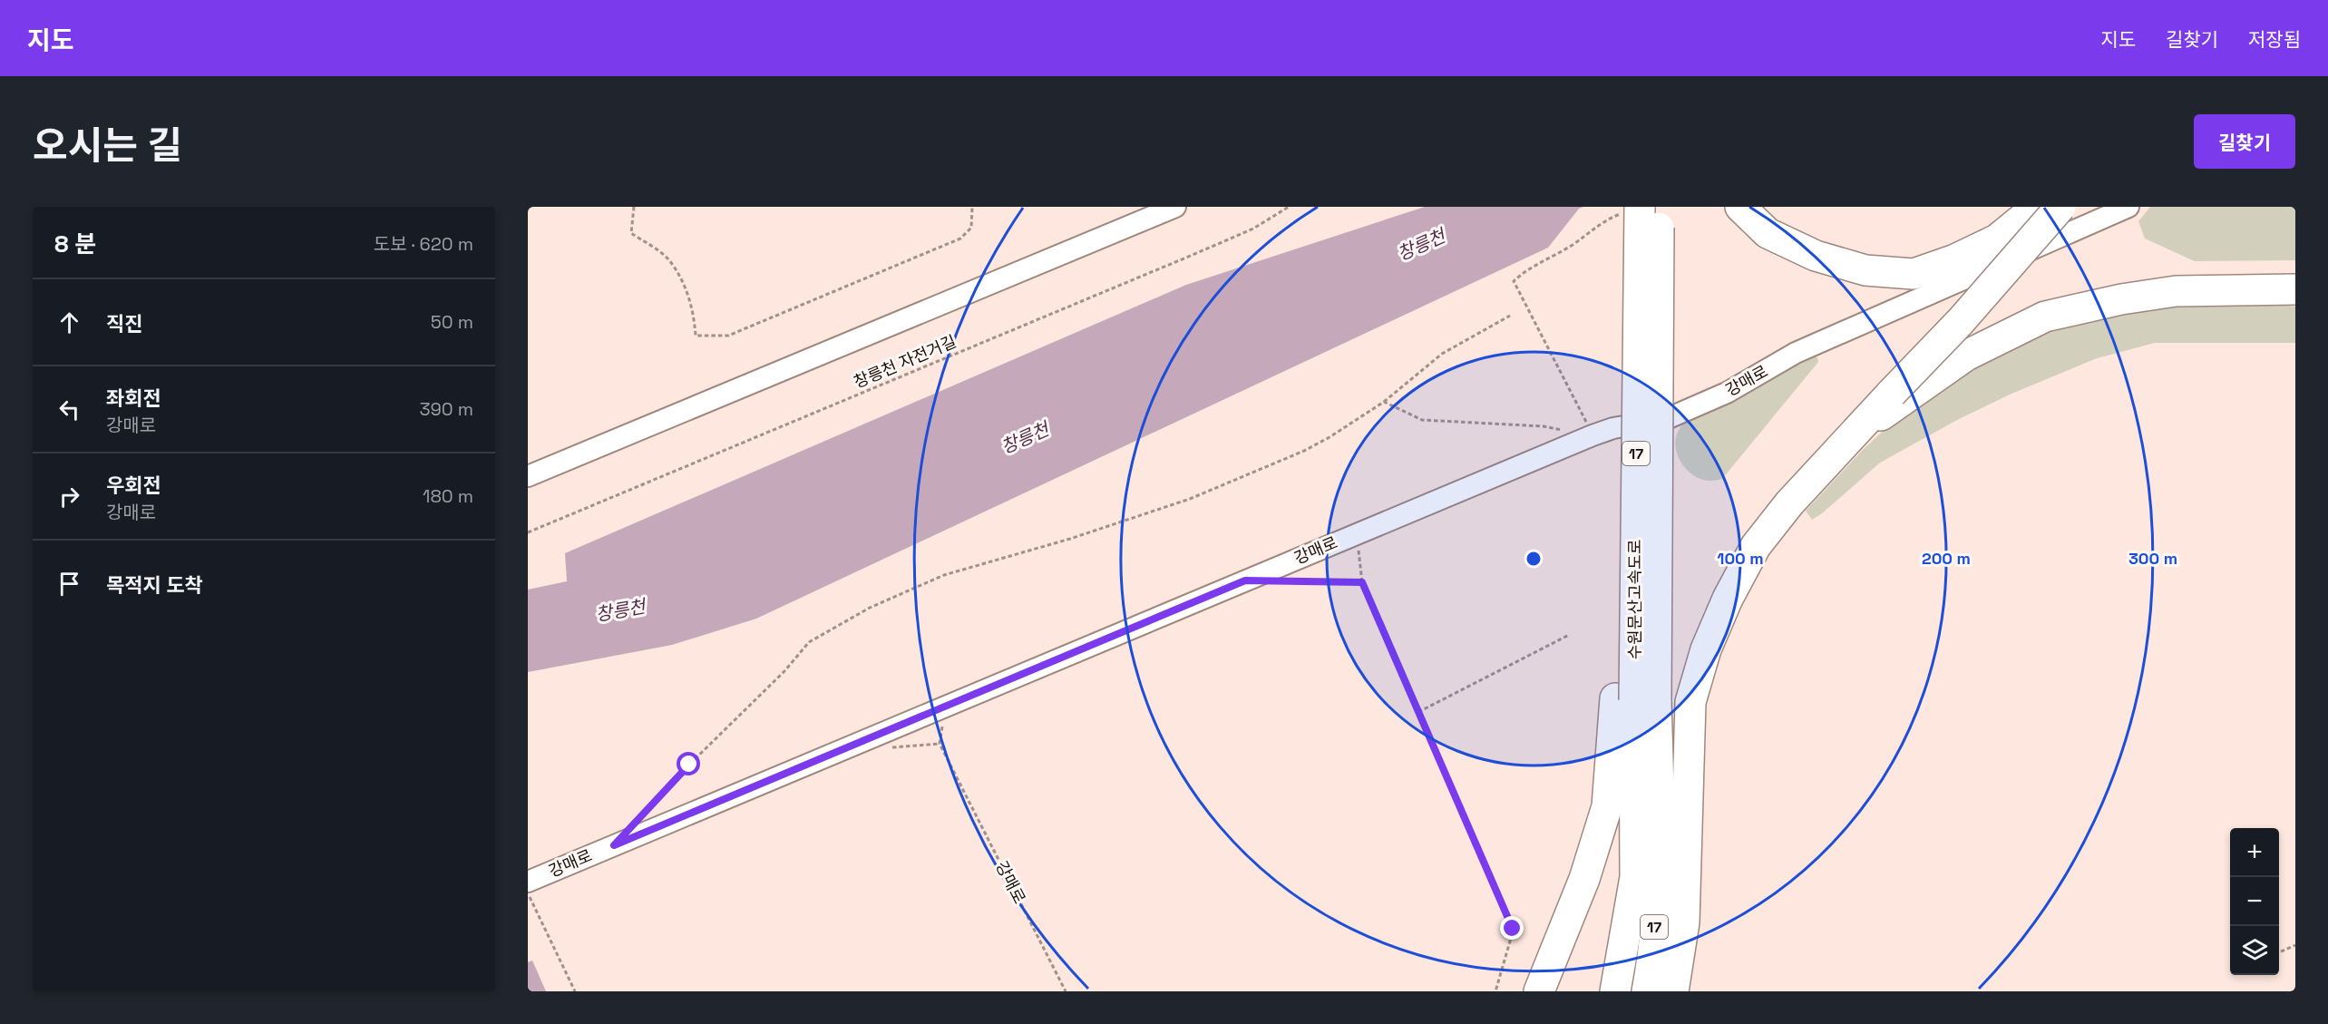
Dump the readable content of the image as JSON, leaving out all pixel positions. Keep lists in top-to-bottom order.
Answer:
{
  "streets": {
    "highway": ["17", "수원문산고속도로"],
    "street": ["강매로"],
    "path": ["창릉천 자전거길"]
  },
  "water": ["창릉천"],
  "page": {
    "header": "지도",
    "nav": ["지도", "길찾기", "저장됨"],
    "title": "오시는 길",
    "buttons": "길찾기",
    "heading": ["8 분", "도보 · 620 m"],
    "list": [
      ["직진", "50 m"],
      ["좌회전", "강매로", "390 m"],
      ["우회전", "강매로", "180 m"],
      "목적지 도착"
    ],
    "map_buttons": ["+", "−"]
  },
  "rings": ["100 m", "200 m", "300 m"]
}
